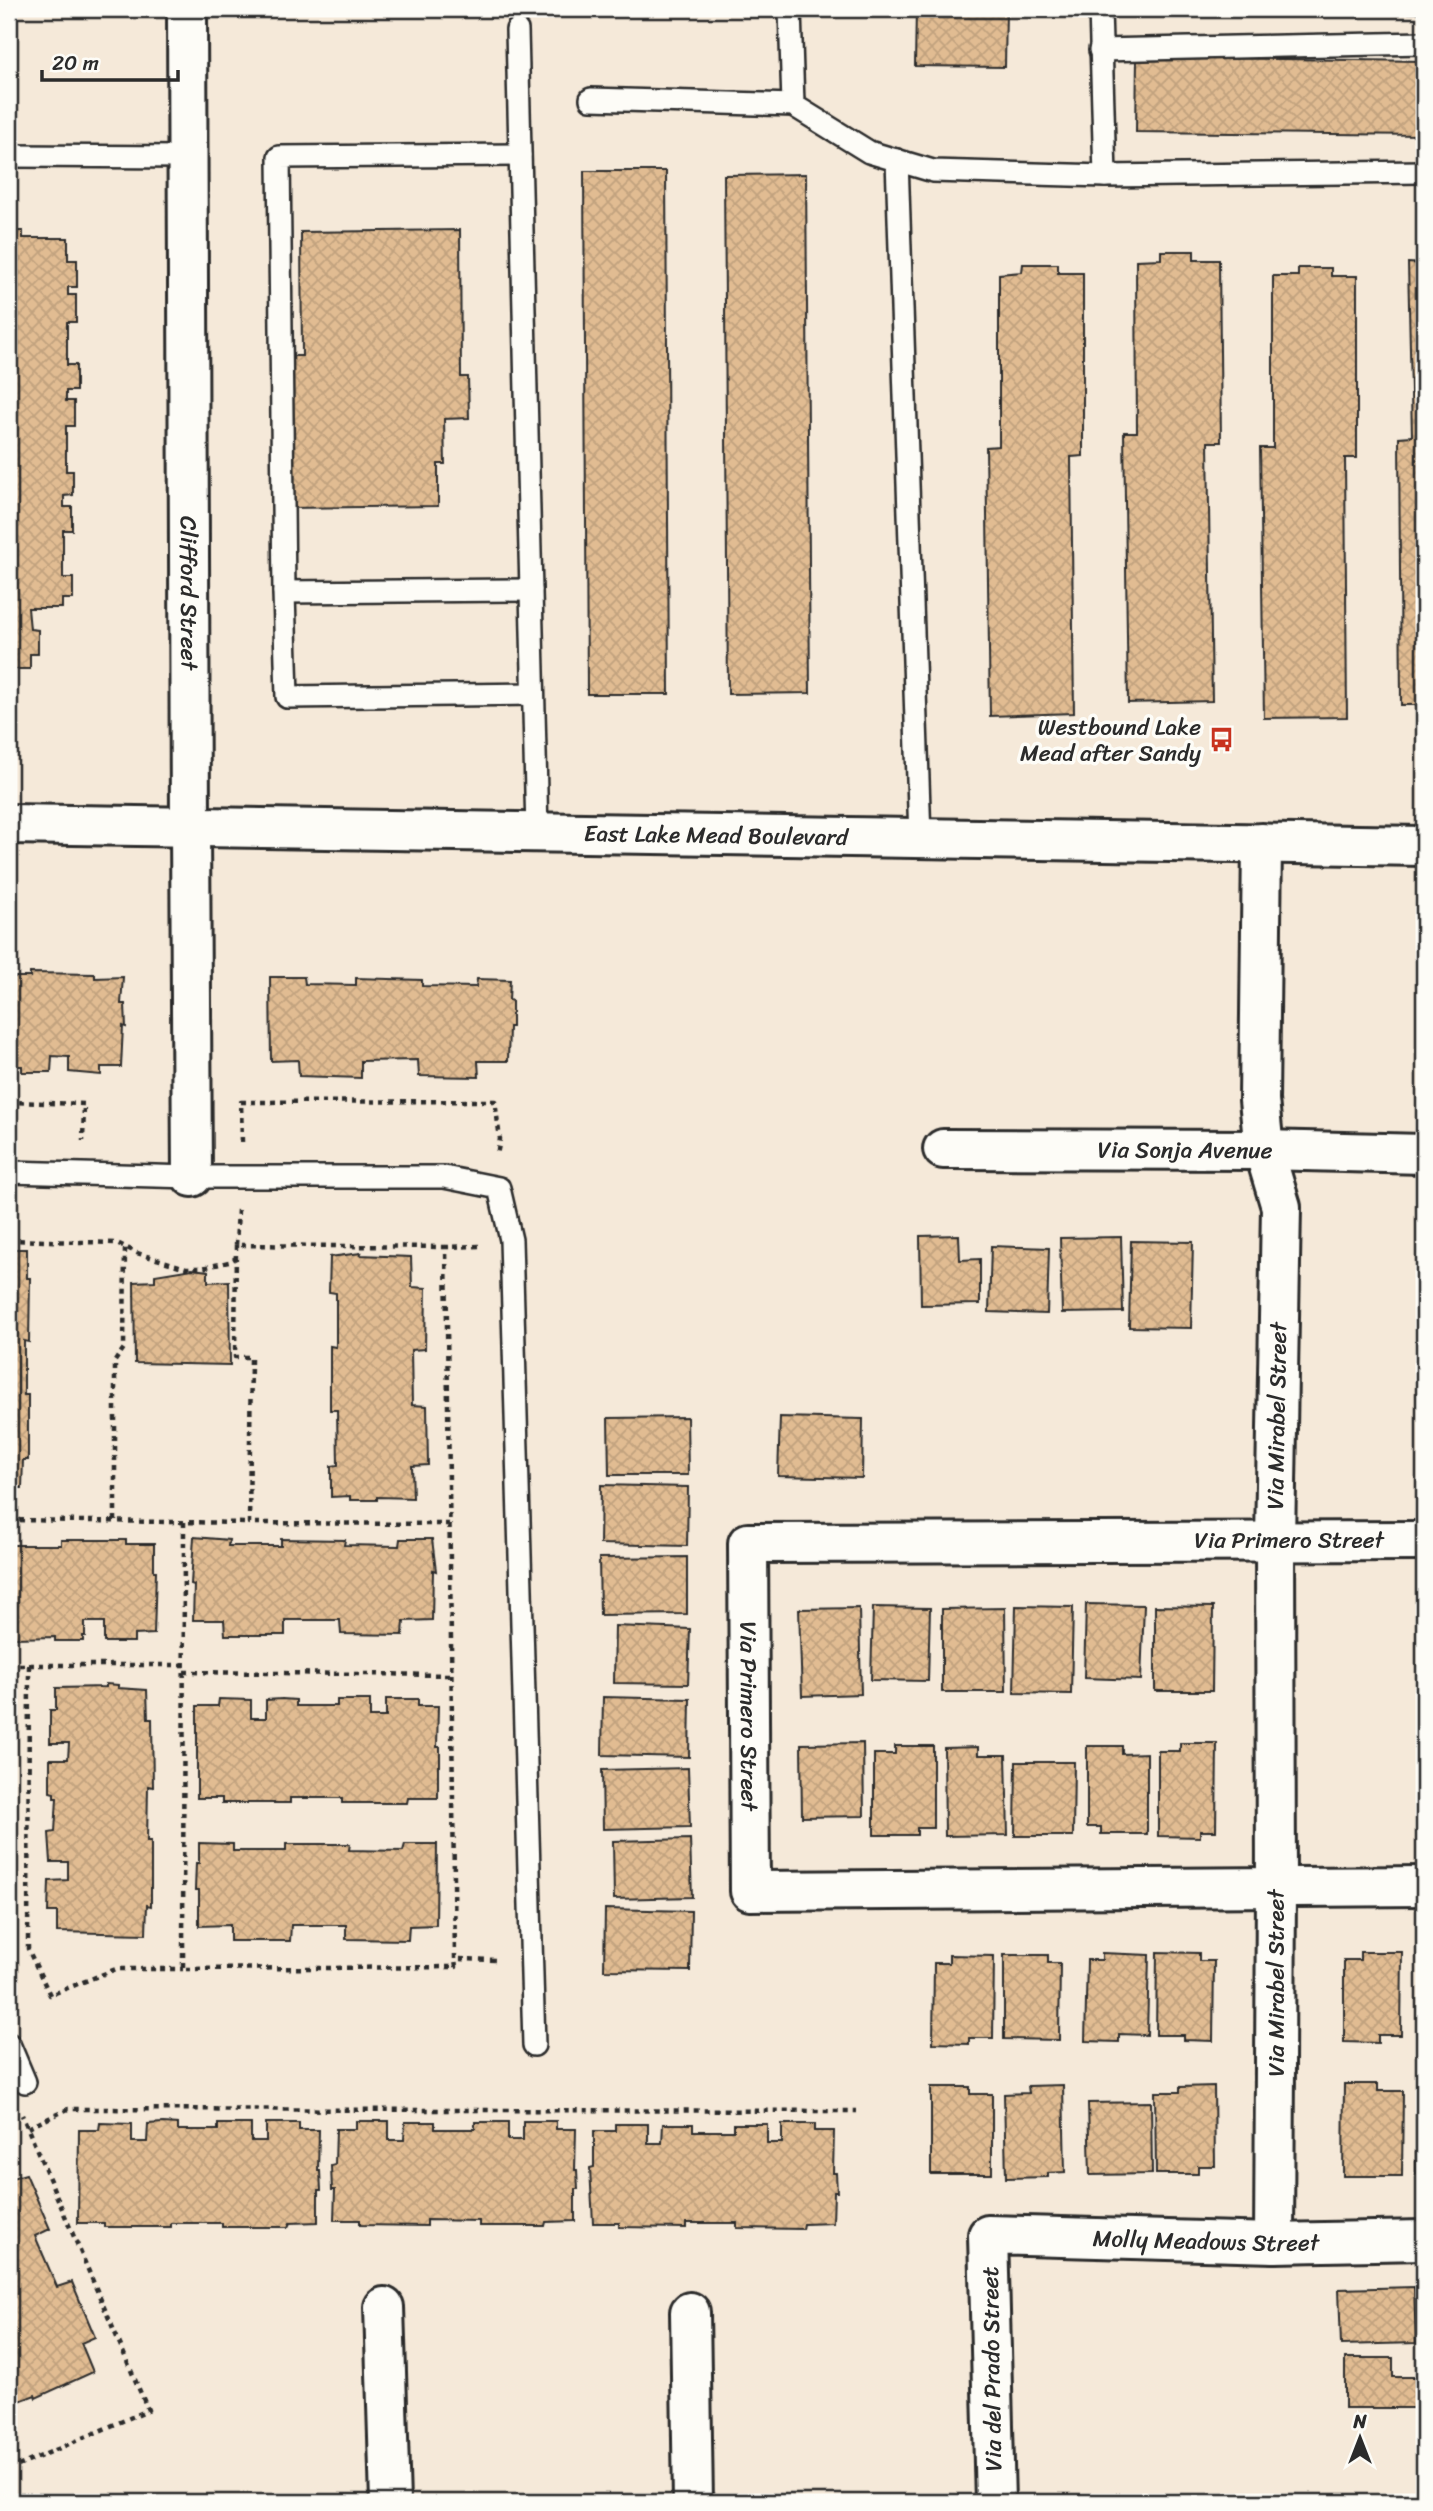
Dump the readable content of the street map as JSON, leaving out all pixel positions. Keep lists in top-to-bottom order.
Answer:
{
  "streets": {
    "street": [
      "Clifford Street",
      "East Lake Mead Boulevard",
      "Via Sonja Avenue",
      "Via Mirabel Street",
      "Via Primero Street",
      "Molly Meadows Street",
      "Via del Prado Street"
    ]
  },
  "crossings": [
    ["Clifford Street", "East Lake Mead Boulevard"],
    ["East Lake Mead Boulevard", "Via Mirabel Street"],
    ["Via Sonja Avenue", "Via Mirabel Street"],
    ["Via Mirabel Street", "Via Primero Street"],
    ["Via Mirabel Street", "Molly Meadows Street"],
    ["Molly Meadows Street", "Via del Prado Street"]
  ],
  "places": {
    "bus stop": ["Westbound Lake Mead after Sandy"]
  },
  "scale_bar": "20 m",
  "north": "top"
}
